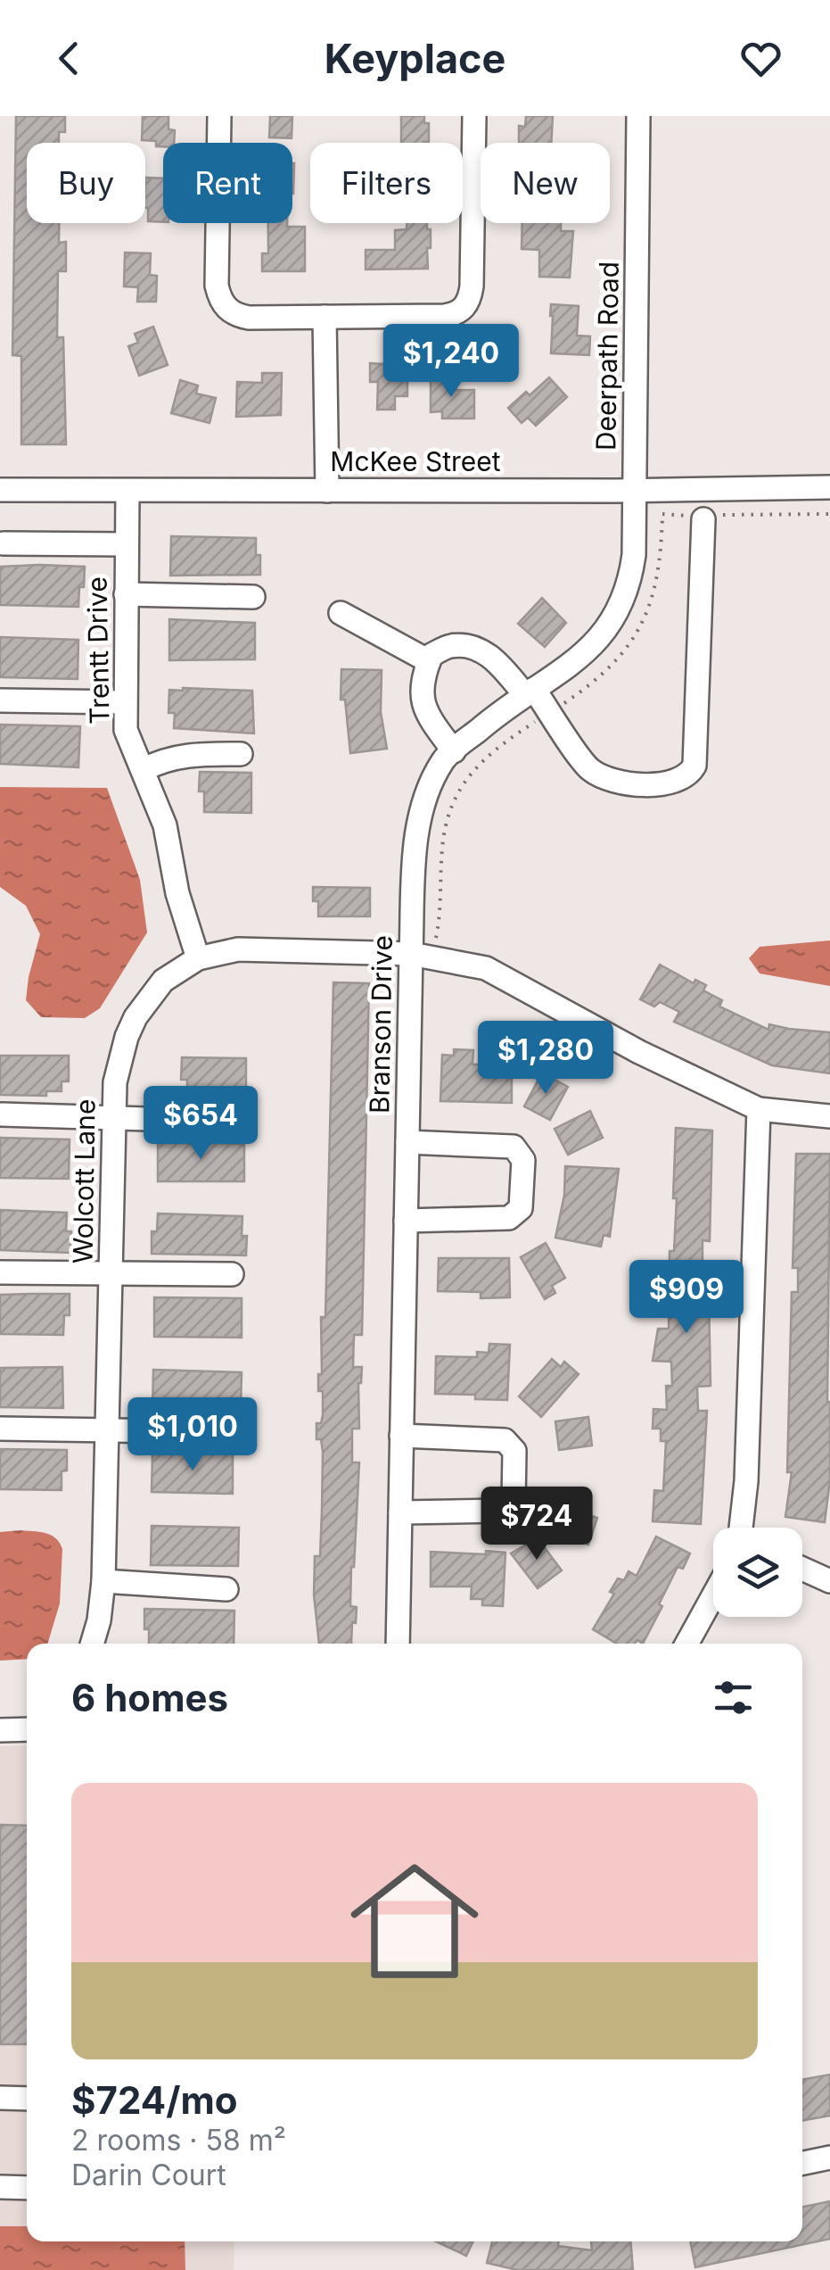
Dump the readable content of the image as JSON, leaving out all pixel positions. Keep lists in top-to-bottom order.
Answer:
{
  "streets": {
    "street": [
      "Deerpath Road",
      "McKee Street",
      "Trentt Drive",
      "Branson Drive",
      "Wolcott Lane"
    ]
  },
  "crossings": [
    ["Deerpath Road", "McKee Street"],
    ["Deerpath Road", "Branson Drive"],
    ["McKee Street", "Trentt Drive"],
    ["McKee Street", "Branson Drive"],
    ["Trentt Drive", "Wolcott Lane"],
    ["Branson Drive", "Wolcott Lane"]
  ],
  "page": {
    "header": "Keyplace",
    "chip": [
      "Buy",
      "Rent",
      "Filters",
      "New"
    ],
    "price": [
      "$1,240",
      "$1,280",
      "$654",
      "$909",
      "$1,010",
      "$724"
    ],
    "heading": "6 homes",
    "list": [
      {
        "name": "$724/mo",
        "note": "2 rooms · 58 m² · Darin Court"
      }
    ]
  }
}
